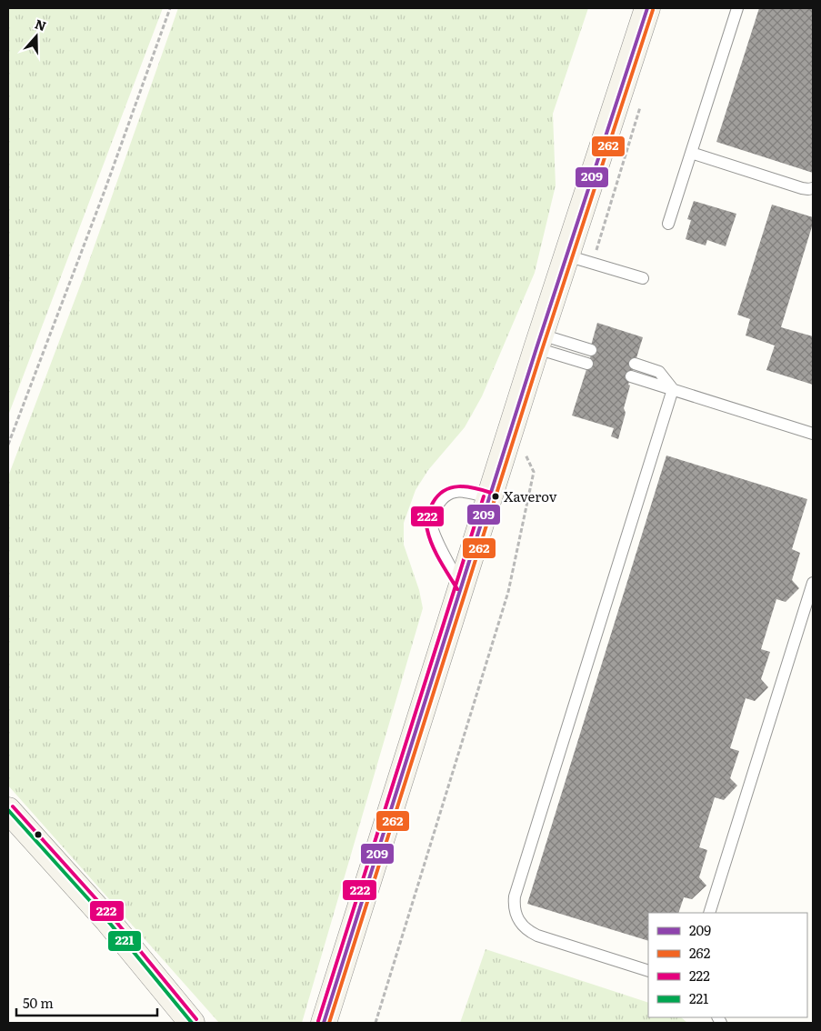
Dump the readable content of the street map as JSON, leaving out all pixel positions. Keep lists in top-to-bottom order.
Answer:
{
  "places": ["Xaverov"],
  "lines": [
    "transit line 209",
    "transit line 262",
    "transit line 222",
    "transit line 221"
  ],
  "legend": [
    "209",
    "262",
    "222",
    "221"
  ],
  "scale_bar": "50 m",
  "north": "top"
}
